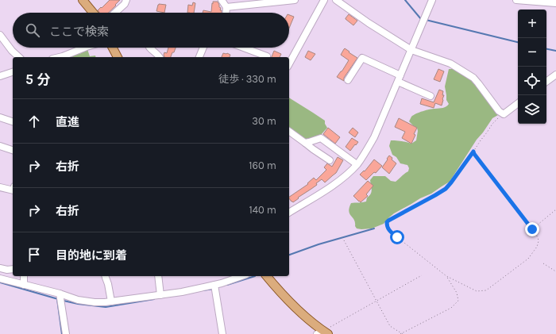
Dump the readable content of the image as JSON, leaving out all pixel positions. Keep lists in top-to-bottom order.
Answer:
{
  "page": {
    "map_buttons": ["+", "−"],
    "search": "ここで検索",
    "heading": ["5 分", "徒歩 · 330 m"],
    "list": [
      ["直進", "30 m"],
      ["右折", "160 m"],
      ["右折", "140 m"],
      "目的地に到着"
    ]
  }
}
